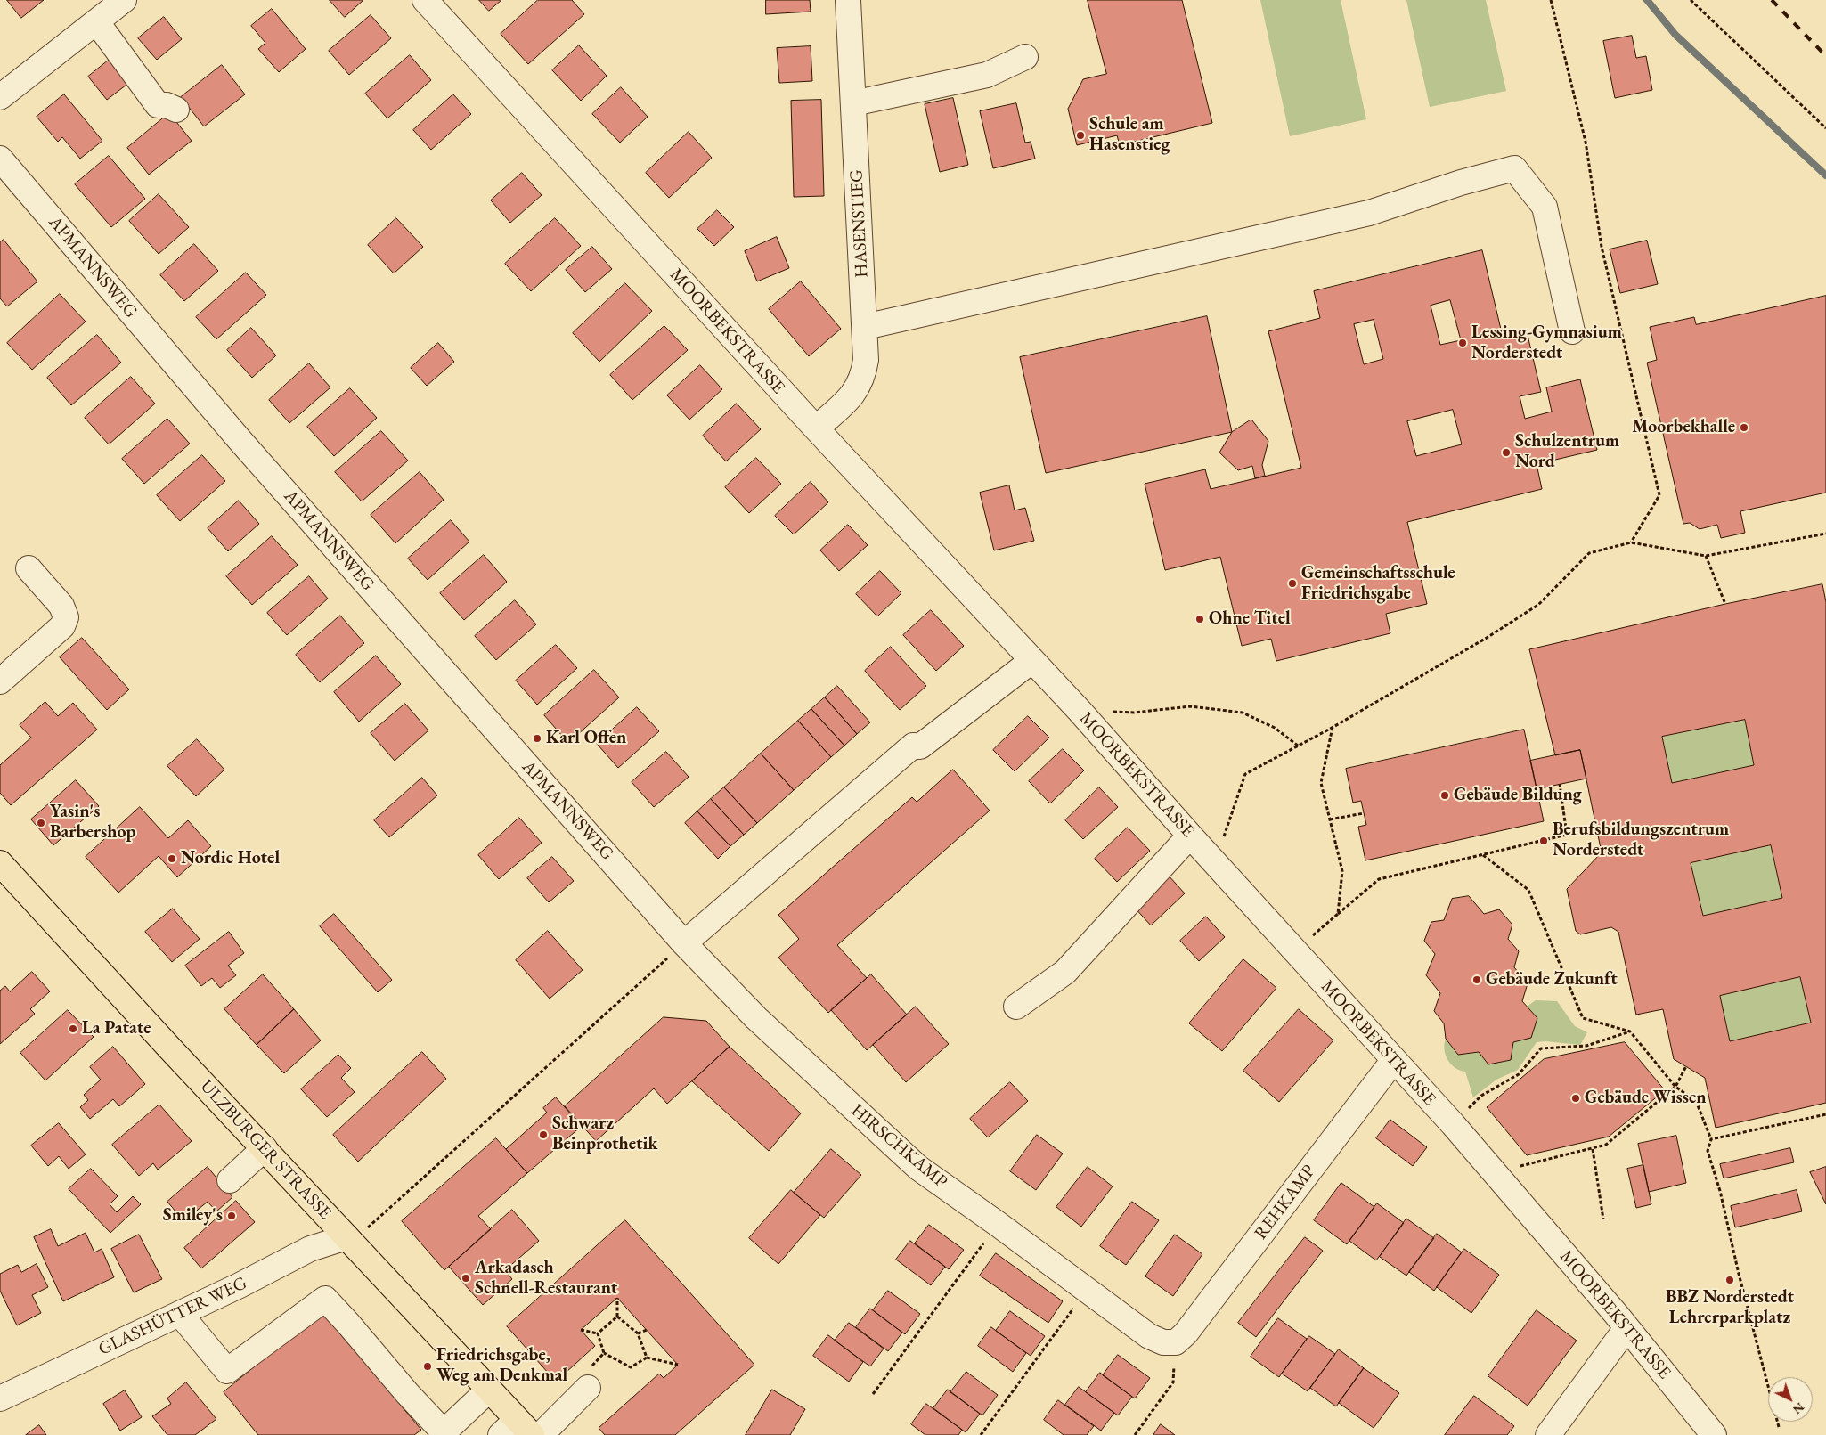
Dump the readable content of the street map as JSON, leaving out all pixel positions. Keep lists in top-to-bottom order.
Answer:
{
  "streets": {
    "main road": ["ULZBURGER STRASSE"],
    "street": [
      "HASENSTIEG",
      "APMANNSWEG",
      "MOORBEKSTRASSE",
      "HIRSCHKAMP",
      "REHKAMP",
      "GLASHÜTTER WEG"
    ]
  },
  "crossings": [
    ["HASENSTIEG", "MOORBEKSTRASSE"],
    ["APMANNSWEG", "HIRSCHKAMP"],
    ["MOORBEKSTRASSE", "REHKAMP"],
    ["HIRSCHKAMP", "REHKAMP"],
    ["ULZBURGER STRASSE", "GLASHÜTTER WEG"]
  ],
  "places": [
    "Schule am Hasenstieg",
    "Lessing-Gymnasium Norderstedt",
    "Moorbekhalle",
    "Schulzentrum Nord",
    "Gemeinschaftsschule Friedrichsgabe",
    "Ohne Titel",
    "Karl Offen",
    "Gebäude Bildung",
    "Yasin's Barbershop",
    "Berufsbildungszentrum Norderstedt",
    "Nordic Hotel",
    "Gebäude Zukunft",
    "La Patate",
    "Gebäude Wissen",
    "Schwarz Beinprothetik",
    "Smiley's",
    "Arkadasch Schnell-Restaurant",
    "BBZ Norderstedt Lehrerparkplatz",
    "Friedrichsgabe, Weg am Denkmal"
  ],
  "north": "bottom right"
}
